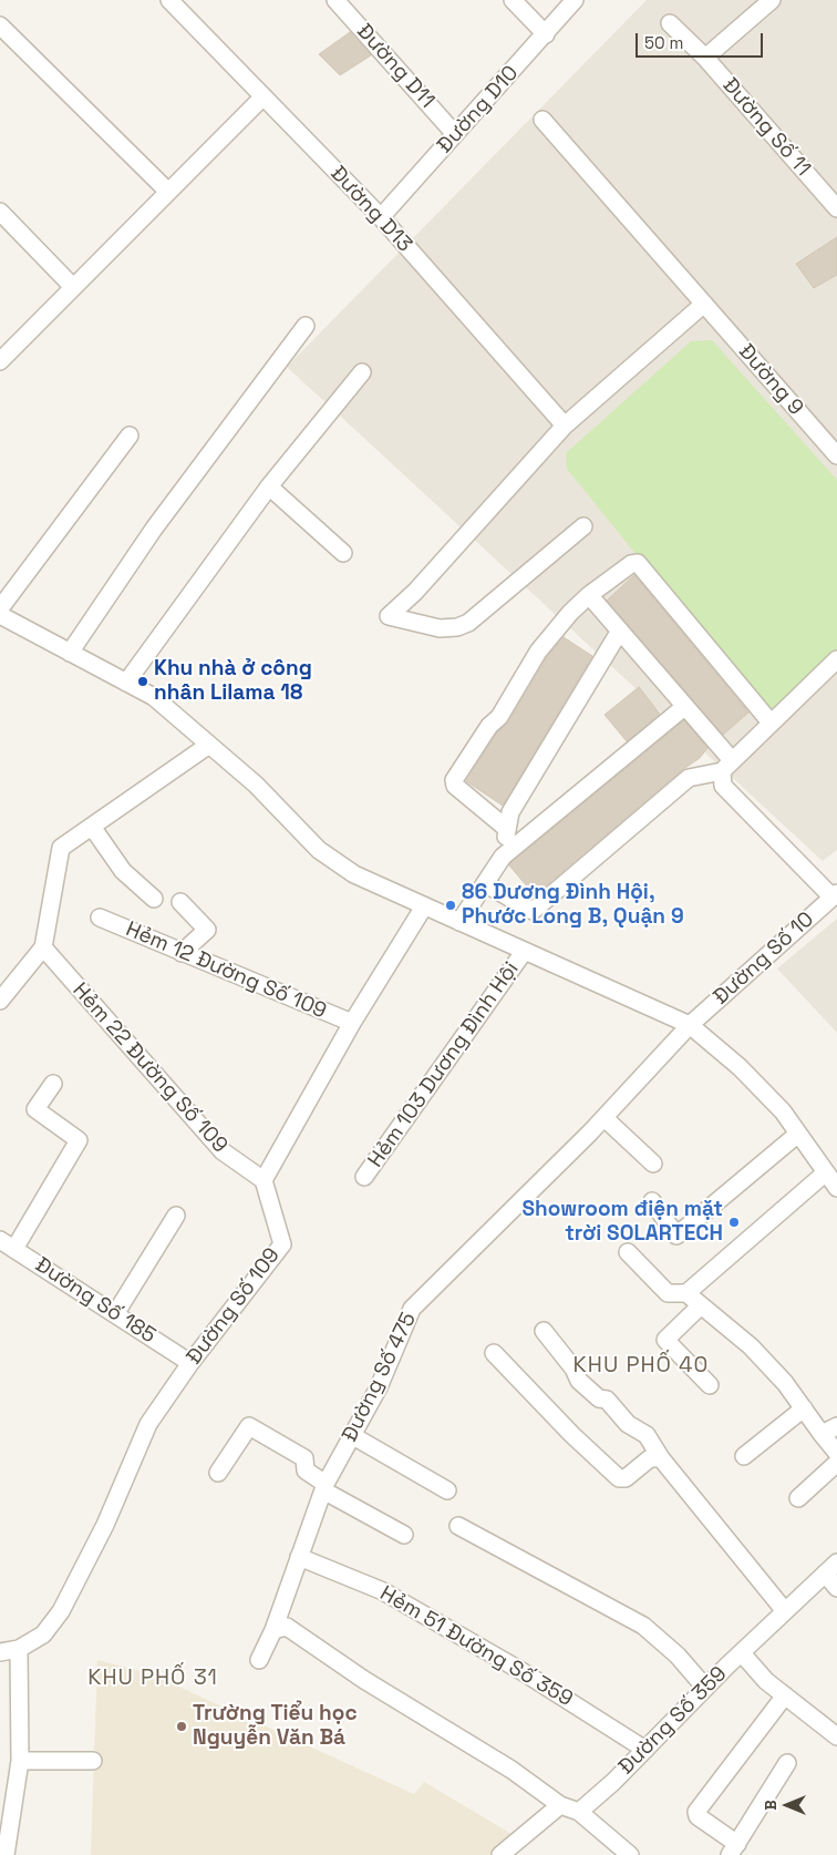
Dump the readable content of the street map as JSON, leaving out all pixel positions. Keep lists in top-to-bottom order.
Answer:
{
  "streets": {
    "street": [
      "Đường D11",
      "Đường D10",
      "Đường Số 11",
      "Đường D13",
      "Đường 9",
      "Đường Số 10",
      "Hẻm 12 Đường Số 109",
      "Hẻm 103 Dương Đình Hội",
      "Hẻm 22 Đường Số 109",
      "Đường Số 185",
      "Đường Số 109",
      "Đường Số 475",
      "Hẻm 51 Đường Số 359",
      "Đường Số 359"
    ]
  },
  "crossings": [
    ["Đường D11", "Đường D10"],
    ["Đường D10", "Đường D13"],
    ["Đường Số 10", "Đường Số 475"],
    ["Hẻm 22 Đường Số 109", "Đường Số 109"],
    ["Đường Số 185", "Đường Số 109"],
    ["Đường Số 475", "Hẻm 51 Đường Số 359"],
    ["Hẻm 51 Đường Số 359", "Đường Số 359"]
  ],
  "districts": ["KHU PHỐ 40", "KHU PHỐ 31"],
  "places": [
    "Khu nhà ở công nhân Lilama 18",
    "86 Dương Đình Hội, Phước Long B, Quận 9",
    "Showroom điện mặt trời SOLARTECH",
    "Trường Tiểu học Nguyễn Văn Bá"
  ],
  "scale_bar": "50 m",
  "north": "left"
}
